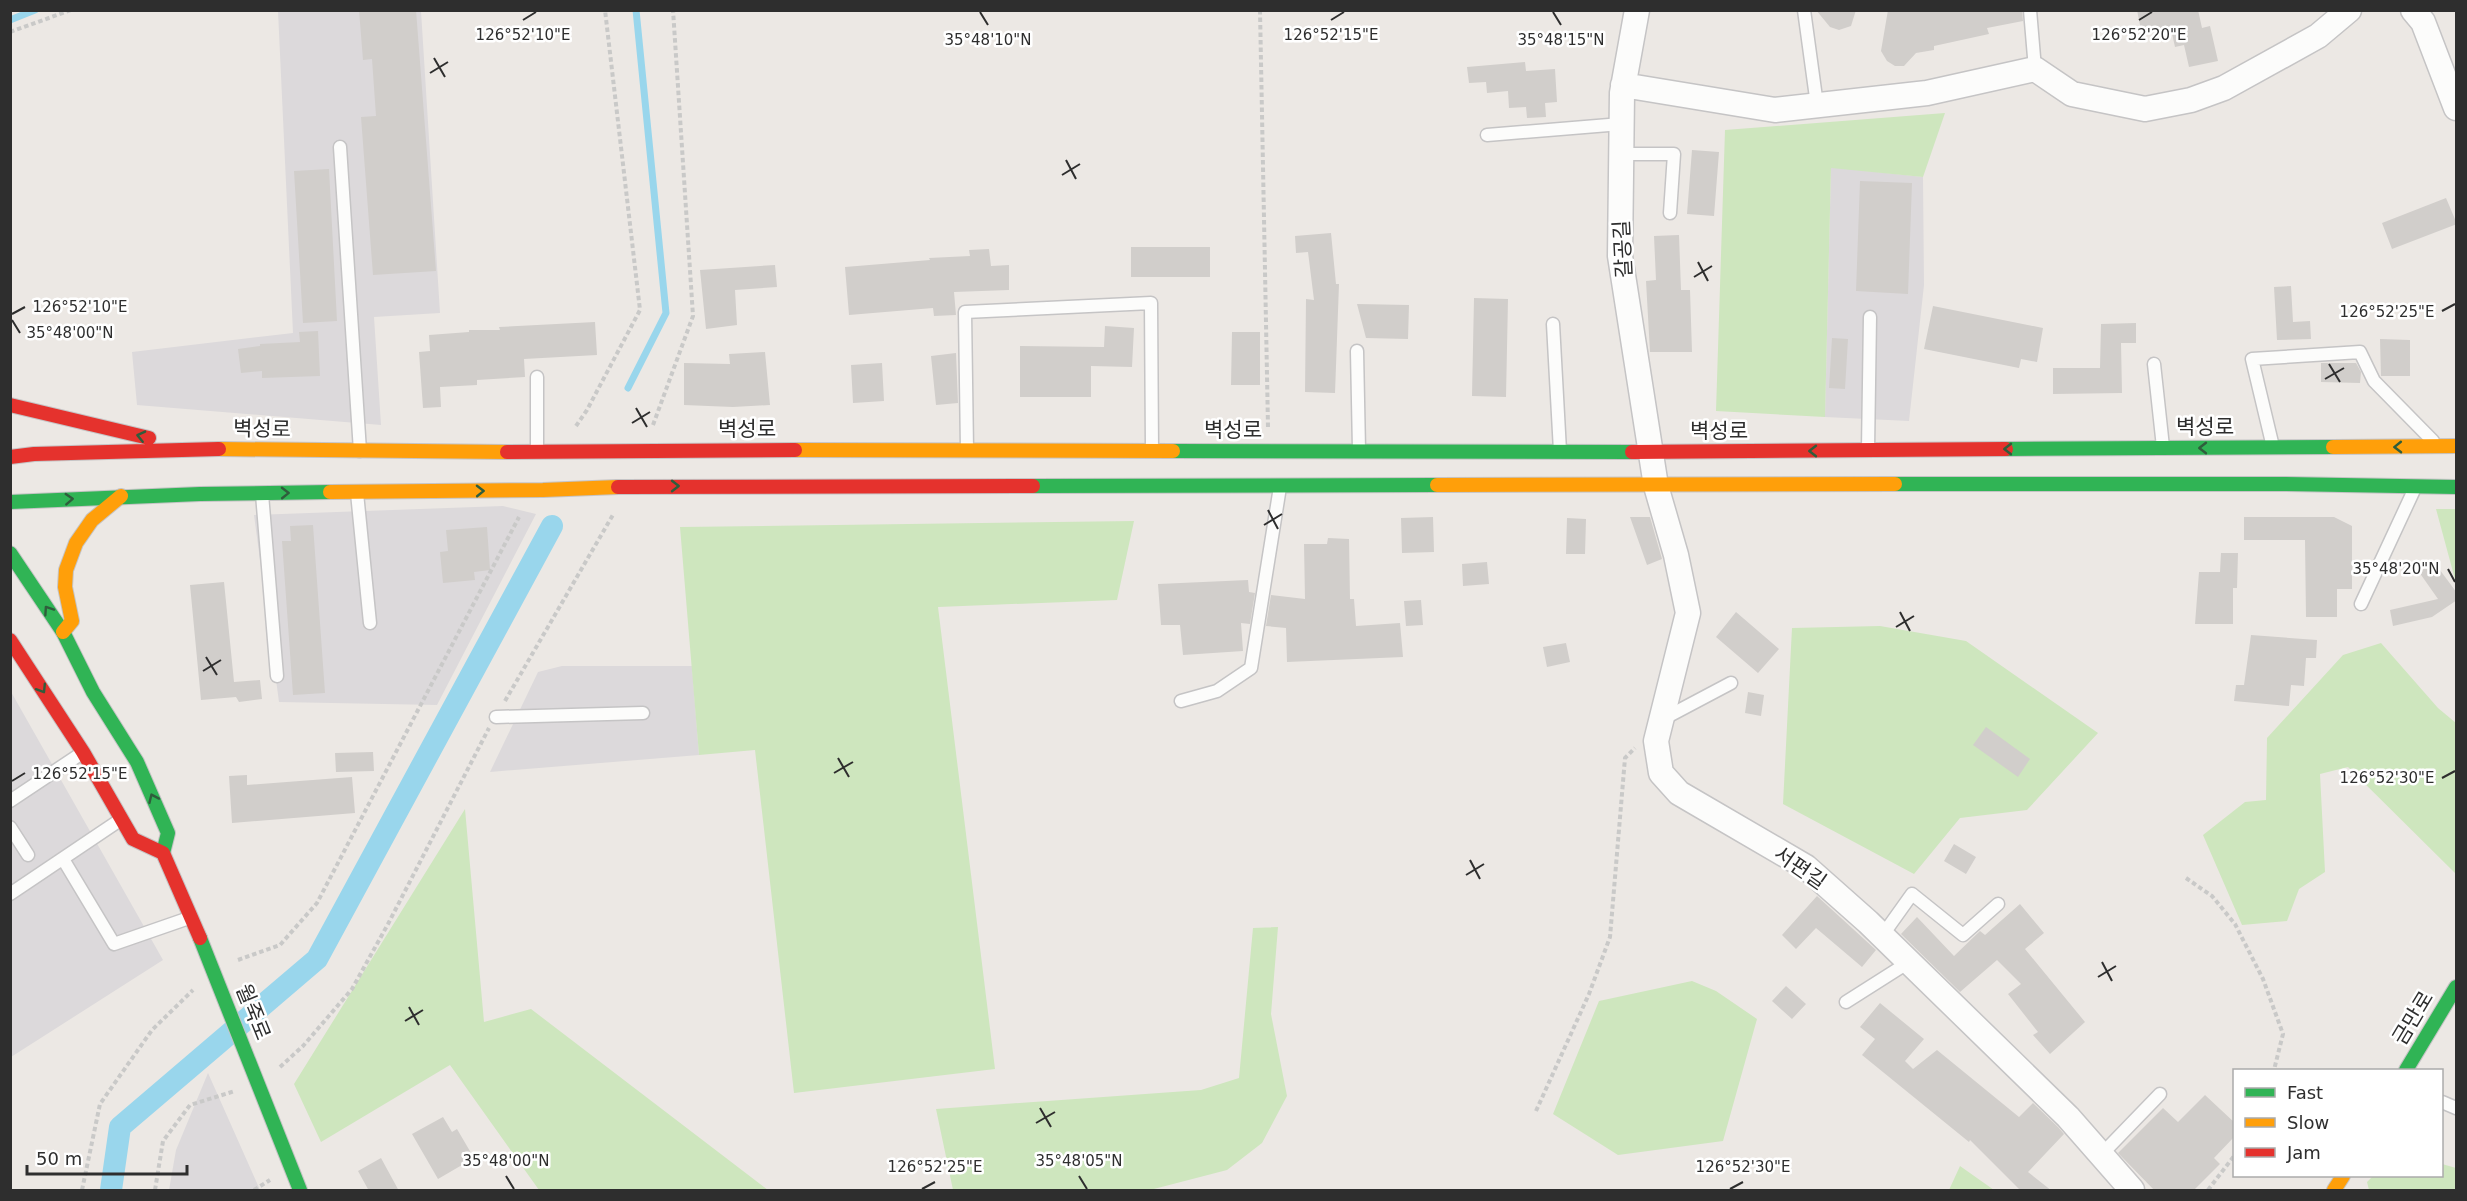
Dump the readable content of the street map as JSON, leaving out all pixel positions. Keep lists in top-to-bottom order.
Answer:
{
  "streets": {
    "main road": ["벽성로", "월죽로", "금만로"],
    "street": ["갈공길", "서편길"]
  },
  "crossings": [
    ["갈공길", "벽성로"],
    ["갈공길", "서편길"]
  ],
  "legend": ["Fast", "Slow", "Jam"],
  "scale_bar": "50 m",
  "coordinates": [
    "126°52'10\"E",
    "126°52'15\"E",
    "126°52'20\"E",
    "35°48'10\"N",
    "35°48'15\"N",
    "126°52'25\"E",
    "35°48'00\"N",
    "35°48'20\"N",
    "126°52'30\"E",
    "35°48'05\"N"
  ]
}
